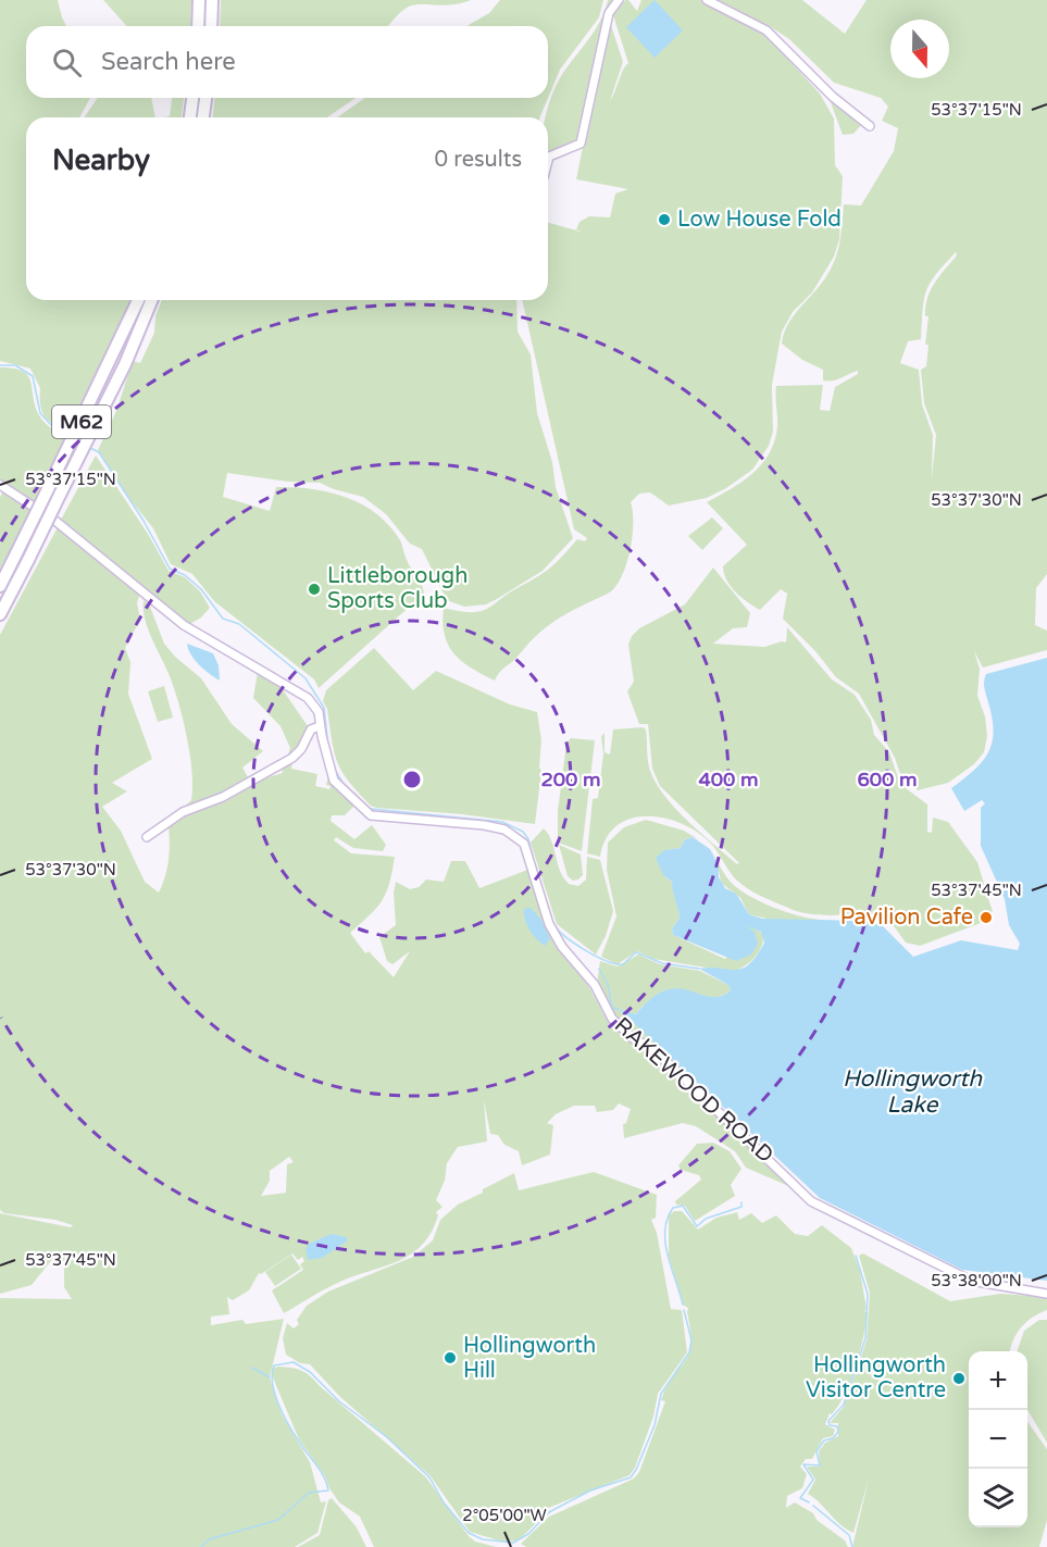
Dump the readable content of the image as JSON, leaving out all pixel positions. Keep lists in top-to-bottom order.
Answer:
{
  "streets": {
    "highway": ["M62"],
    "street": ["RAKEWOOD ROAD"]
  },
  "water": ["Hollingworth Lake"],
  "places": [
    "Low House Fold",
    "Littleborough Sports Club",
    "Pavilion Cafe",
    "Hollingworth Hill",
    "Hollingworth Visitor Centre"
  ],
  "north": "bottom",
  "page": {
    "search": "Search here",
    "heading": ["Nearby", "0 results"],
    "map_buttons": ["+", "−"]
  },
  "coordinates": [
    "53°37'15\"N",
    "53°37'30\"N",
    "53°37'45\"N",
    "53°38'00\"N",
    "2°05'00\"W"
  ],
  "rings": ["200 m", "400 m", "600 m"]
}
